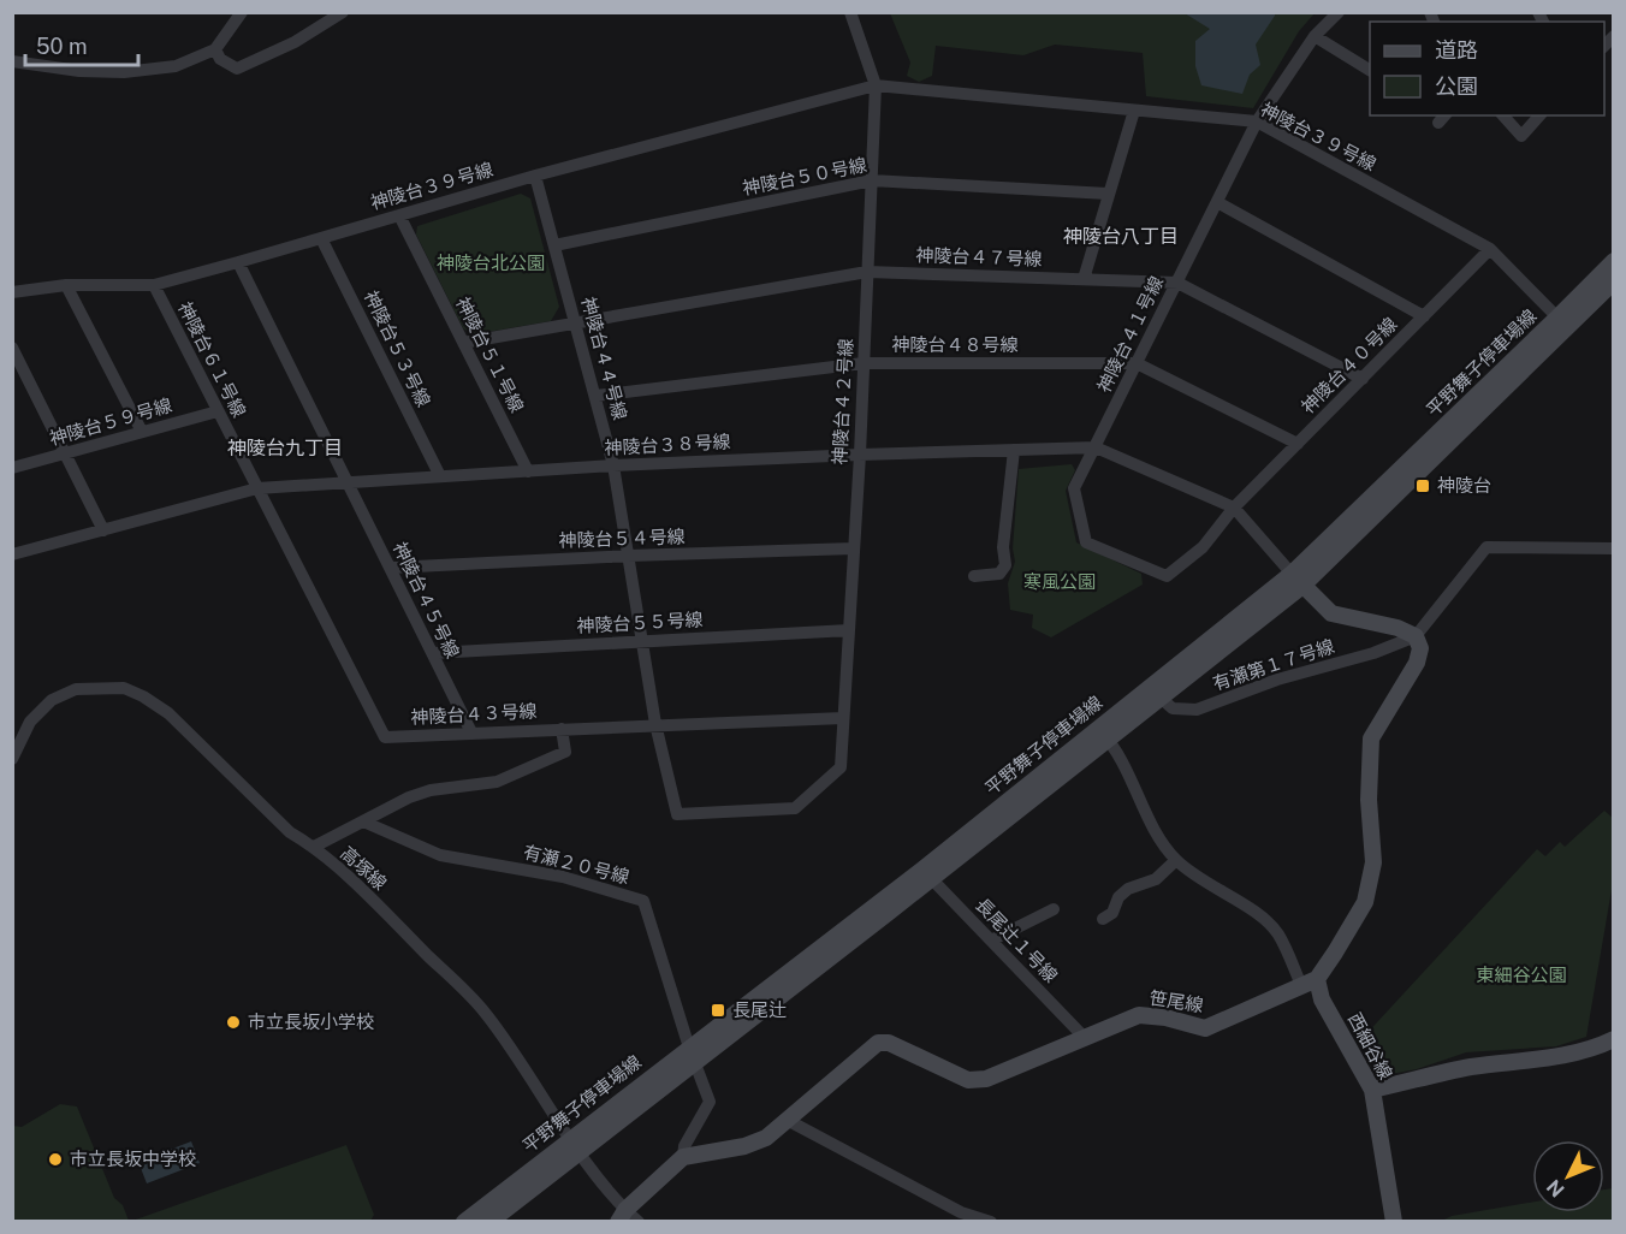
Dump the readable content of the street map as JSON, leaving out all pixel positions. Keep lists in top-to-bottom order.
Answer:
{
  "streets": {
    "street": [
      "神陵台３９号線",
      "神陵台５０号線",
      "神陵台４７号線",
      "神陵台４１号線",
      "神陵台４８号線",
      "神陵台５３号線",
      "神陵台５１号線",
      "神陵台４４号線",
      "神陵台６１号線",
      "平野舞子停車場線",
      "神陵台４０号線",
      "神陵台４２号線",
      "神陵台５９号線",
      "神陵台３８号線",
      "神陵台５４号線",
      "神陵台４５号線",
      "神陵台５５号線",
      "有瀬第１７号線",
      "神陵台４３号線",
      "有瀬２０号線",
      "高塚線",
      "長尾辻１号線",
      "笹尾線",
      "西細谷線"
    ]
  },
  "crossings": [
    ["神陵台３９号線", "神陵台４１号線"],
    ["神陵台３９号線", "神陵台５３号線"],
    ["神陵台３９号線", "神陵台５１号線"],
    ["神陵台３９号線", "神陵台４４号線"],
    ["神陵台３９号線", "神陵台６１号線"],
    ["神陵台３９号線", "平野舞子停車場線"],
    ["神陵台３９号線", "神陵台４０号線"],
    ["神陵台３９号線", "神陵台４２号線"],
    ["神陵台５０号線", "神陵台４４号線"],
    ["神陵台５０号線", "神陵台４２号線"],
    ["神陵台４７号線", "神陵台４１号線"],
    ["神陵台４７号線", "神陵台５１号線"],
    ["神陵台４７号線", "神陵台４４号線"],
    ["神陵台４７号線", "神陵台４０号線"],
    ["神陵台４７号線", "神陵台４２号線"],
    ["神陵台４１号線", "神陵台４８号線"],
    ["神陵台４１号線", "神陵台４０号線"],
    ["神陵台４１号線", "神陵台３８号線"],
    ["神陵台４８号線", "神陵台４４号線"],
    ["神陵台４８号線", "神陵台４０号線"],
    ["神陵台４８号線", "神陵台４２号線"],
    ["神陵台５３号線", "神陵台３８号線"],
    ["神陵台５１号線", "神陵台３８号線"],
    ["神陵台４４号線", "神陵台４２号線"],
    ["神陵台４４号線", "神陵台３８号線"],
    ["神陵台４４号線", "神陵台５４号線"],
    ["神陵台４４号線", "神陵台５５号線"],
    ["神陵台４４号線", "神陵台４３号線"],
    ["神陵台６１号線", "神陵台５９号線"],
    ["神陵台６１号線", "神陵台３８号線"],
    ["神陵台６１号線", "神陵台４３号線"],
    ["平野舞子停車場線", "神陵台３８号線"],
    ["平野舞子停車場線", "有瀬第１７号線"],
    ["平野舞子停車場線", "有瀬２０号線"],
    ["平野舞子停車場線", "高塚線"],
    ["平野舞子停車場線", "長尾辻１号線"],
    ["神陵台４０号線", "神陵台３８号線"],
    ["神陵台４２号線", "神陵台３８号線"],
    ["神陵台４２号線", "神陵台５４号線"],
    ["神陵台４２号線", "神陵台５５号線"],
    ["神陵台４２号線", "神陵台４３号線"],
    ["神陵台３８号線", "神陵台４５号線"],
    ["神陵台３８号線", "神陵台４３号線"],
    ["神陵台５４号線", "神陵台４５号線"],
    ["神陵台４５号線", "神陵台５５号線"],
    ["神陵台４５号線", "神陵台４３号線"],
    ["有瀬２０号線", "笹尾線"],
    ["長尾辻１号線", "笹尾線"],
    ["笹尾線", "西細谷線"]
  ],
  "districts": ["神陵台八丁目", "神陵台九丁目"],
  "parks": ["神陵台北公園", "寒風公園", "東細谷公園"],
  "places": {
    "transit": ["神陵台", "長尾辻"],
    "other": ["市立長坂小学校", "市立長坂中学校"]
  },
  "legend": ["道路", "公園"],
  "scale_bar": "50 m",
  "north": "bottom left"
}
